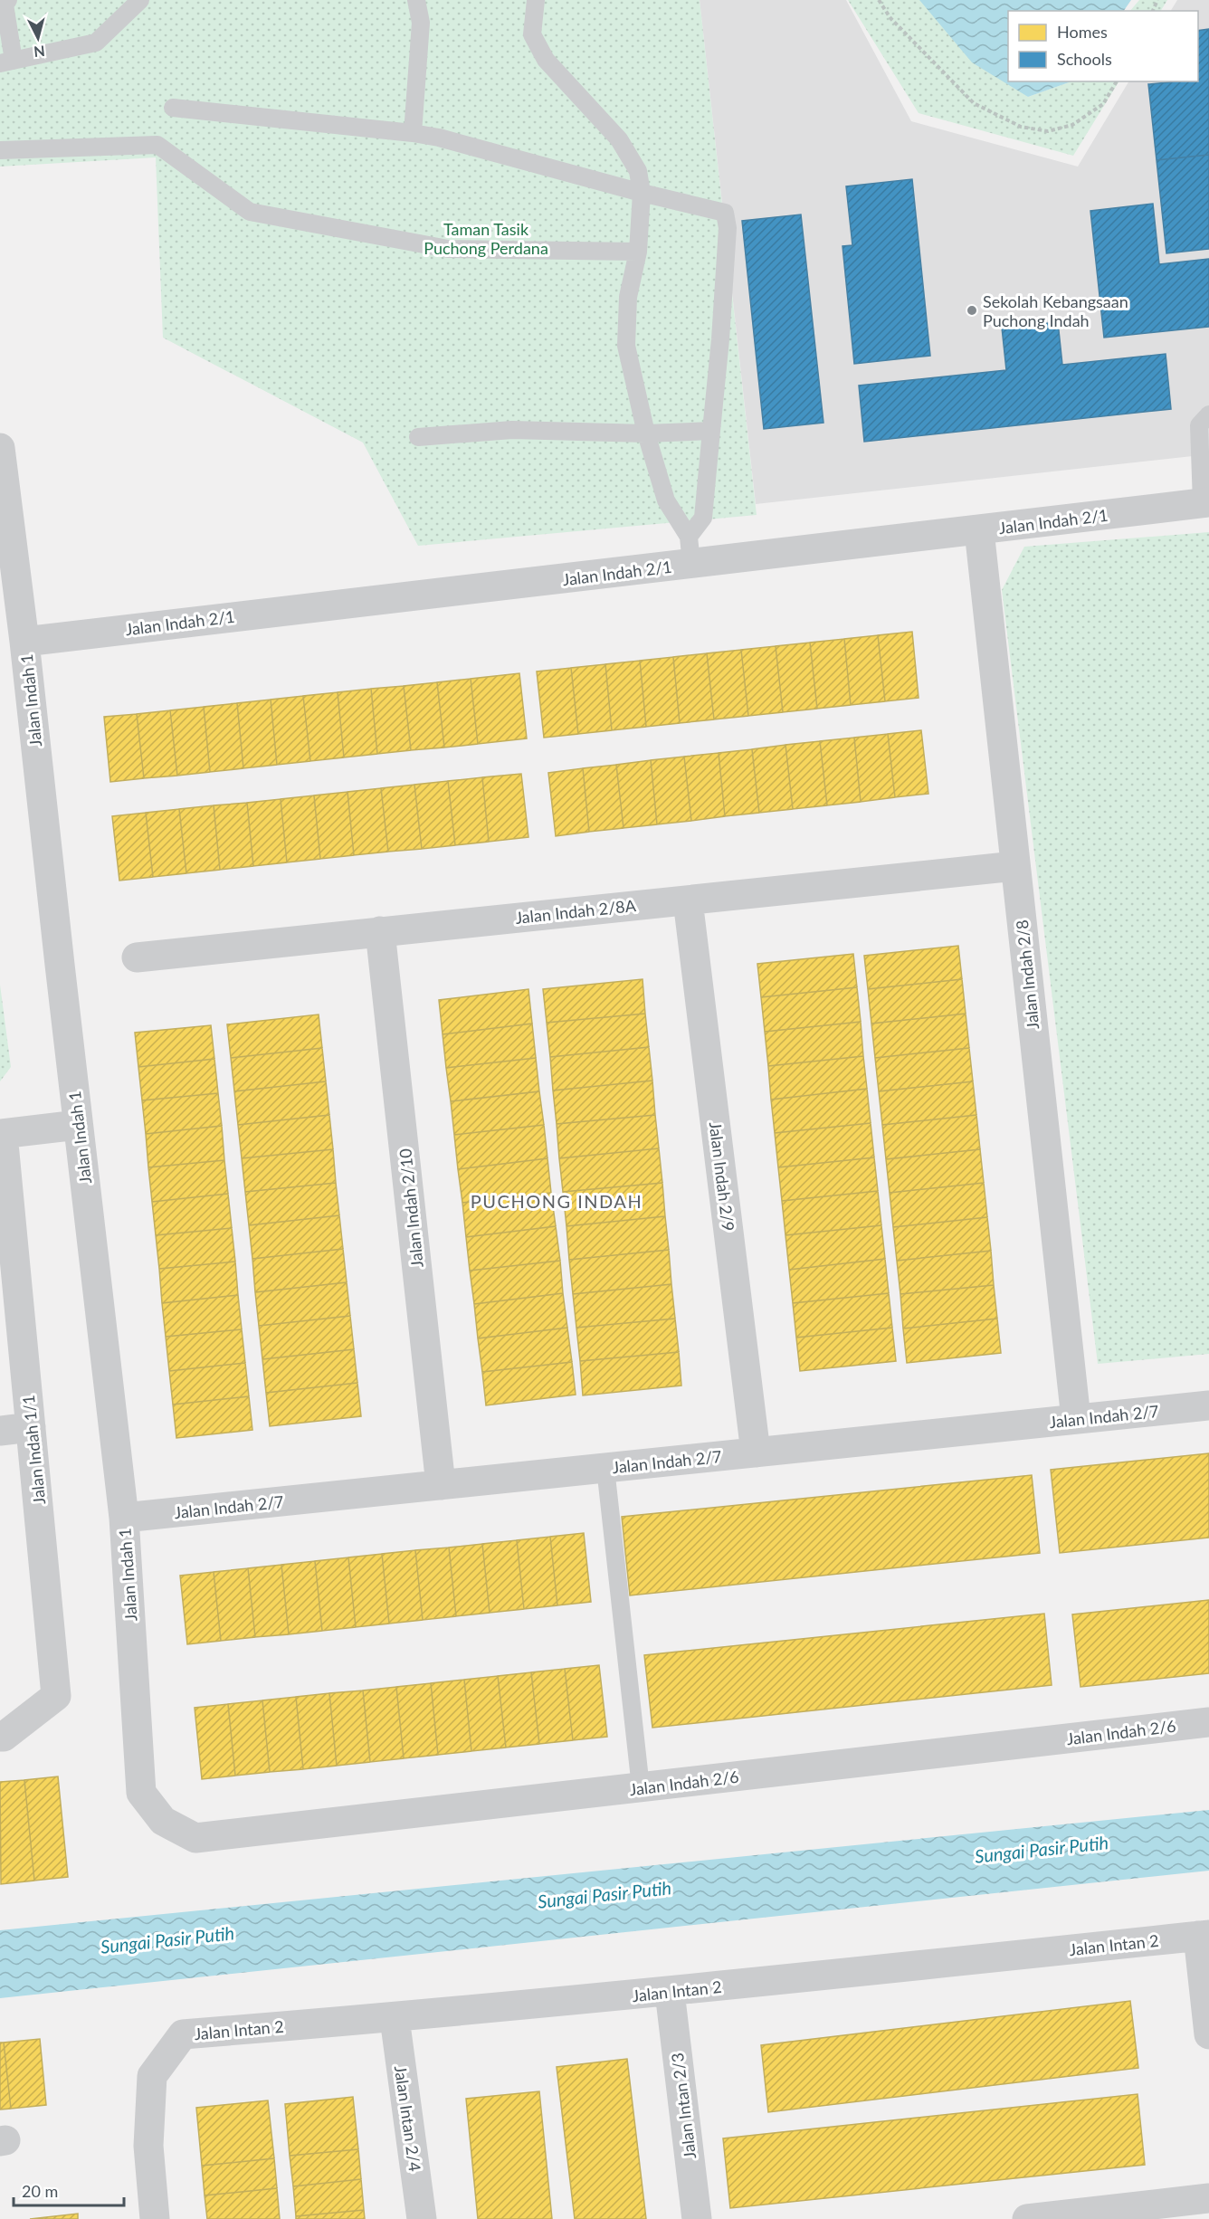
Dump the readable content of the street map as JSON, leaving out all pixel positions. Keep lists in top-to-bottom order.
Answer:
{
  "streets": {
    "street": [
      "Jalan Indah 2/1",
      "Jalan Indah 1",
      "Jalan Indah 2/8A",
      "Jalan Indah 2/8",
      "Jalan Indah 2/9",
      "Jalan Indah 2/10",
      "Jalan Indah 2/7",
      "Jalan Indah 1/1",
      "Jalan Indah 2/6",
      "Jalan Intan 2",
      "Jalan Intan 2/3",
      "Jalan Intan 2/4"
    ]
  },
  "crossings": [
    ["Jalan Indah 2/1", "Jalan Indah 1"],
    ["Jalan Indah 2/1", "Jalan Indah 2/8"],
    ["Jalan Indah 1", "Jalan Indah 2/7"],
    ["Jalan Indah 1", "Jalan Indah 2/6"],
    ["Jalan Indah 2/8A", "Jalan Indah 2/8"],
    ["Jalan Indah 2/8A", "Jalan Indah 2/9"],
    ["Jalan Indah 2/8A", "Jalan Indah 2/10"],
    ["Jalan Indah 2/8", "Jalan Indah 2/7"],
    ["Jalan Indah 2/9", "Jalan Indah 2/7"],
    ["Jalan Indah 2/10", "Jalan Indah 2/7"],
    ["Jalan Intan 2", "Jalan Intan 2/3"],
    ["Jalan Intan 2", "Jalan Intan 2/4"]
  ],
  "districts": ["PUCHONG INDAH"],
  "water": ["Sungai Pasir Putih"],
  "parks": ["Taman Tasik Puchong Perdana"],
  "places": ["Sekolah Kebangsaan Puchong Indah"],
  "legend": ["Homes", "Schools"],
  "scale_bar": "20 m",
  "north": "bottom"
}
